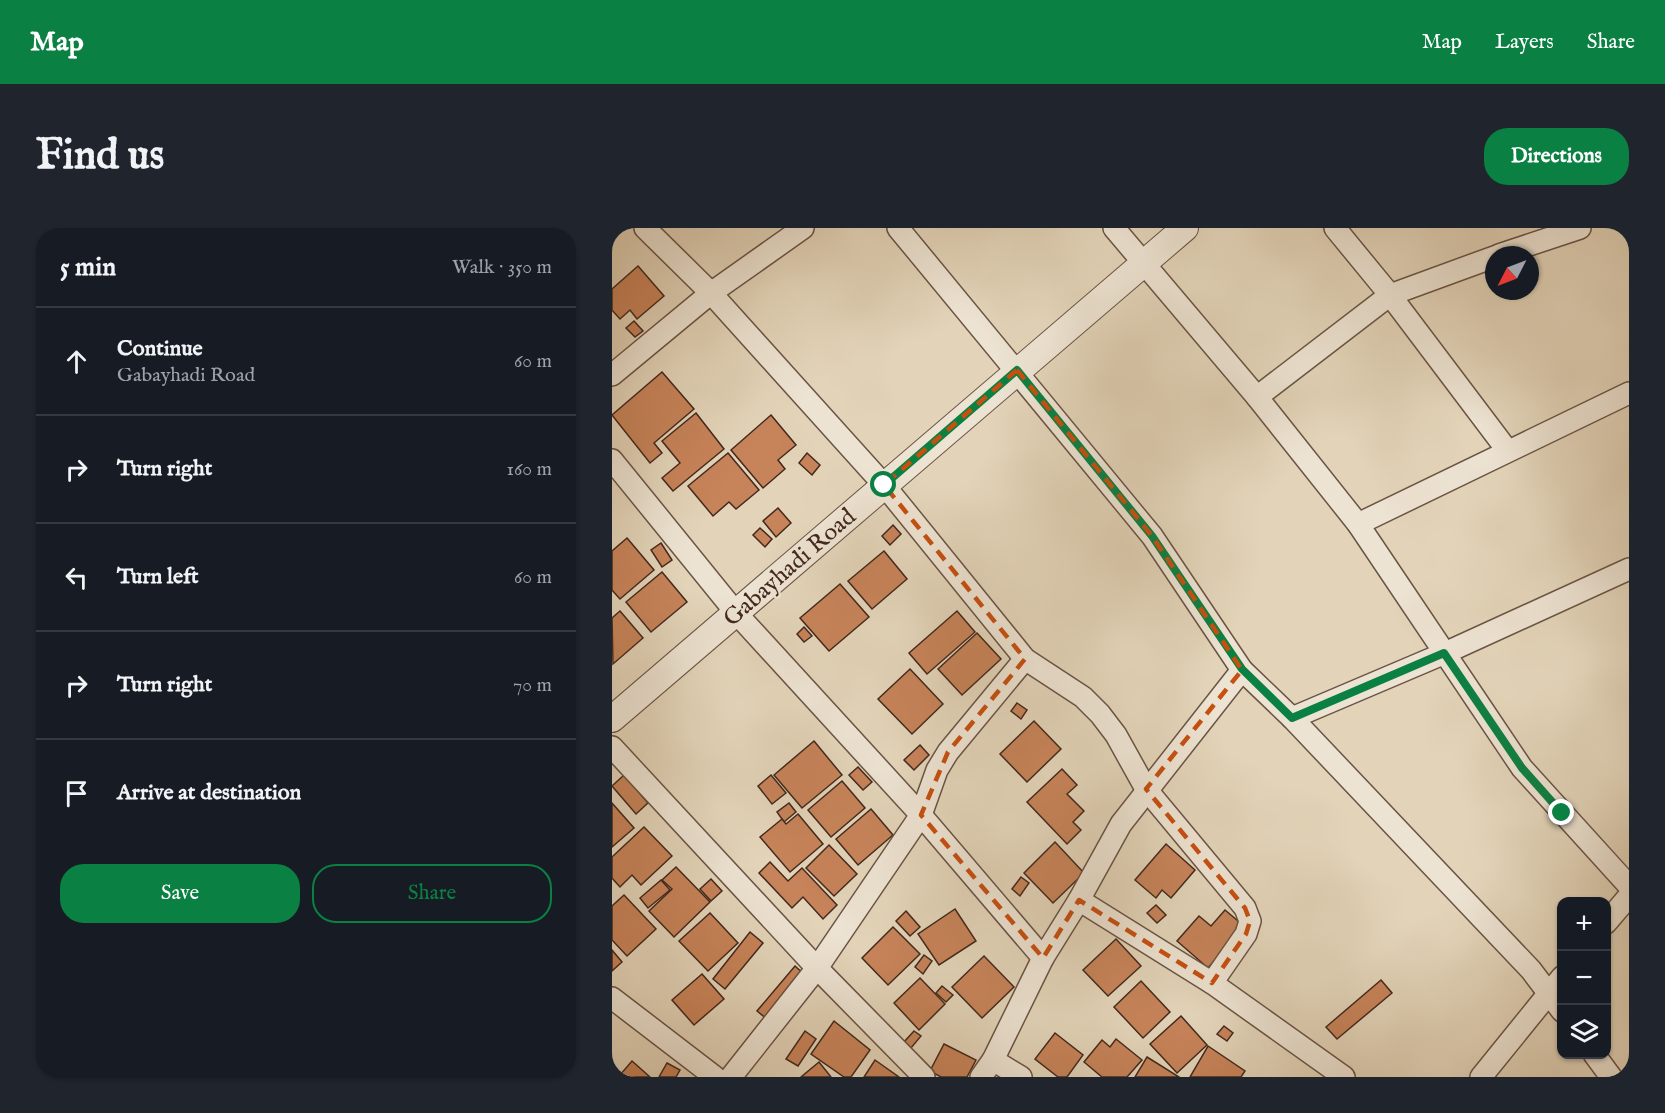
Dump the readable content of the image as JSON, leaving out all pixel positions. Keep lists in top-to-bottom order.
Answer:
{
  "streets": {
    "street": ["Gabayhadi Road"]
  },
  "north": "bottom left",
  "page": {
    "header": "Map",
    "nav": ["Map", "Layers", "Share"],
    "buttons": [
      "Directions",
      ["Save", "Share"]
    ],
    "title": "Find us",
    "heading": ["5 min", "Walk · 350 m"],
    "list": [
      ["Continue", "Gabayhadi Road", "60 m"],
      ["Turn right", "160 m"],
      ["Turn left", "60 m"],
      ["Turn right", "70 m"],
      "Arrive at destination"
    ],
    "map_buttons": ["+", "−"]
  }
}
